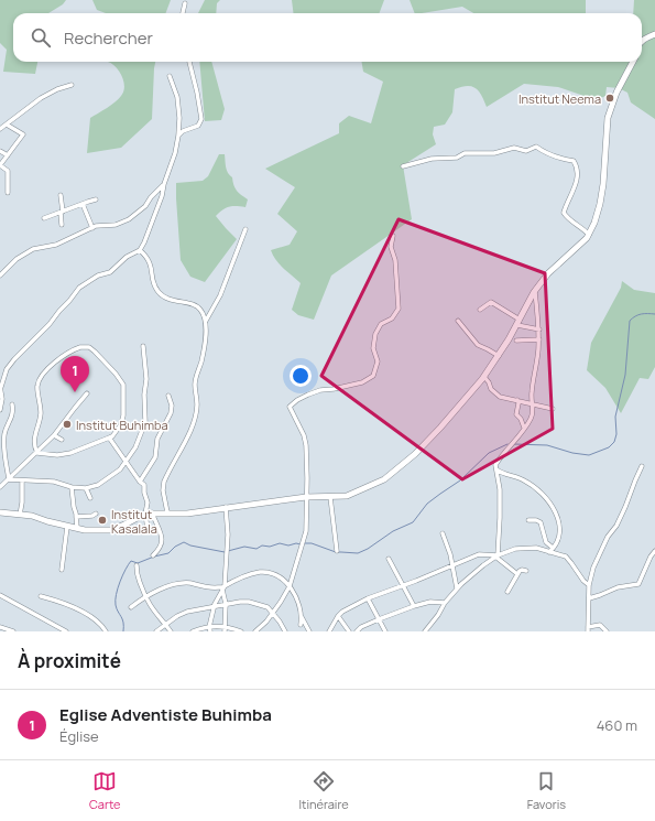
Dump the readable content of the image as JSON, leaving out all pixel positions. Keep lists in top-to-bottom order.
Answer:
{
  "places": ["Institut Neema", "Institut Buhimba", "Institut Kasalala"],
  "page": {
    "search": "Rechercher",
    "pins": "1",
    "heading": "À proximité",
    "list": [
      {
        "mark": "1",
        "name": "Eglise Adventiste Buhimba",
        "note": "Église",
        "value": "460 m"
      }
    ],
    "nav": ["Carte", "Itinéraire", "Favoris"]
  }
}
